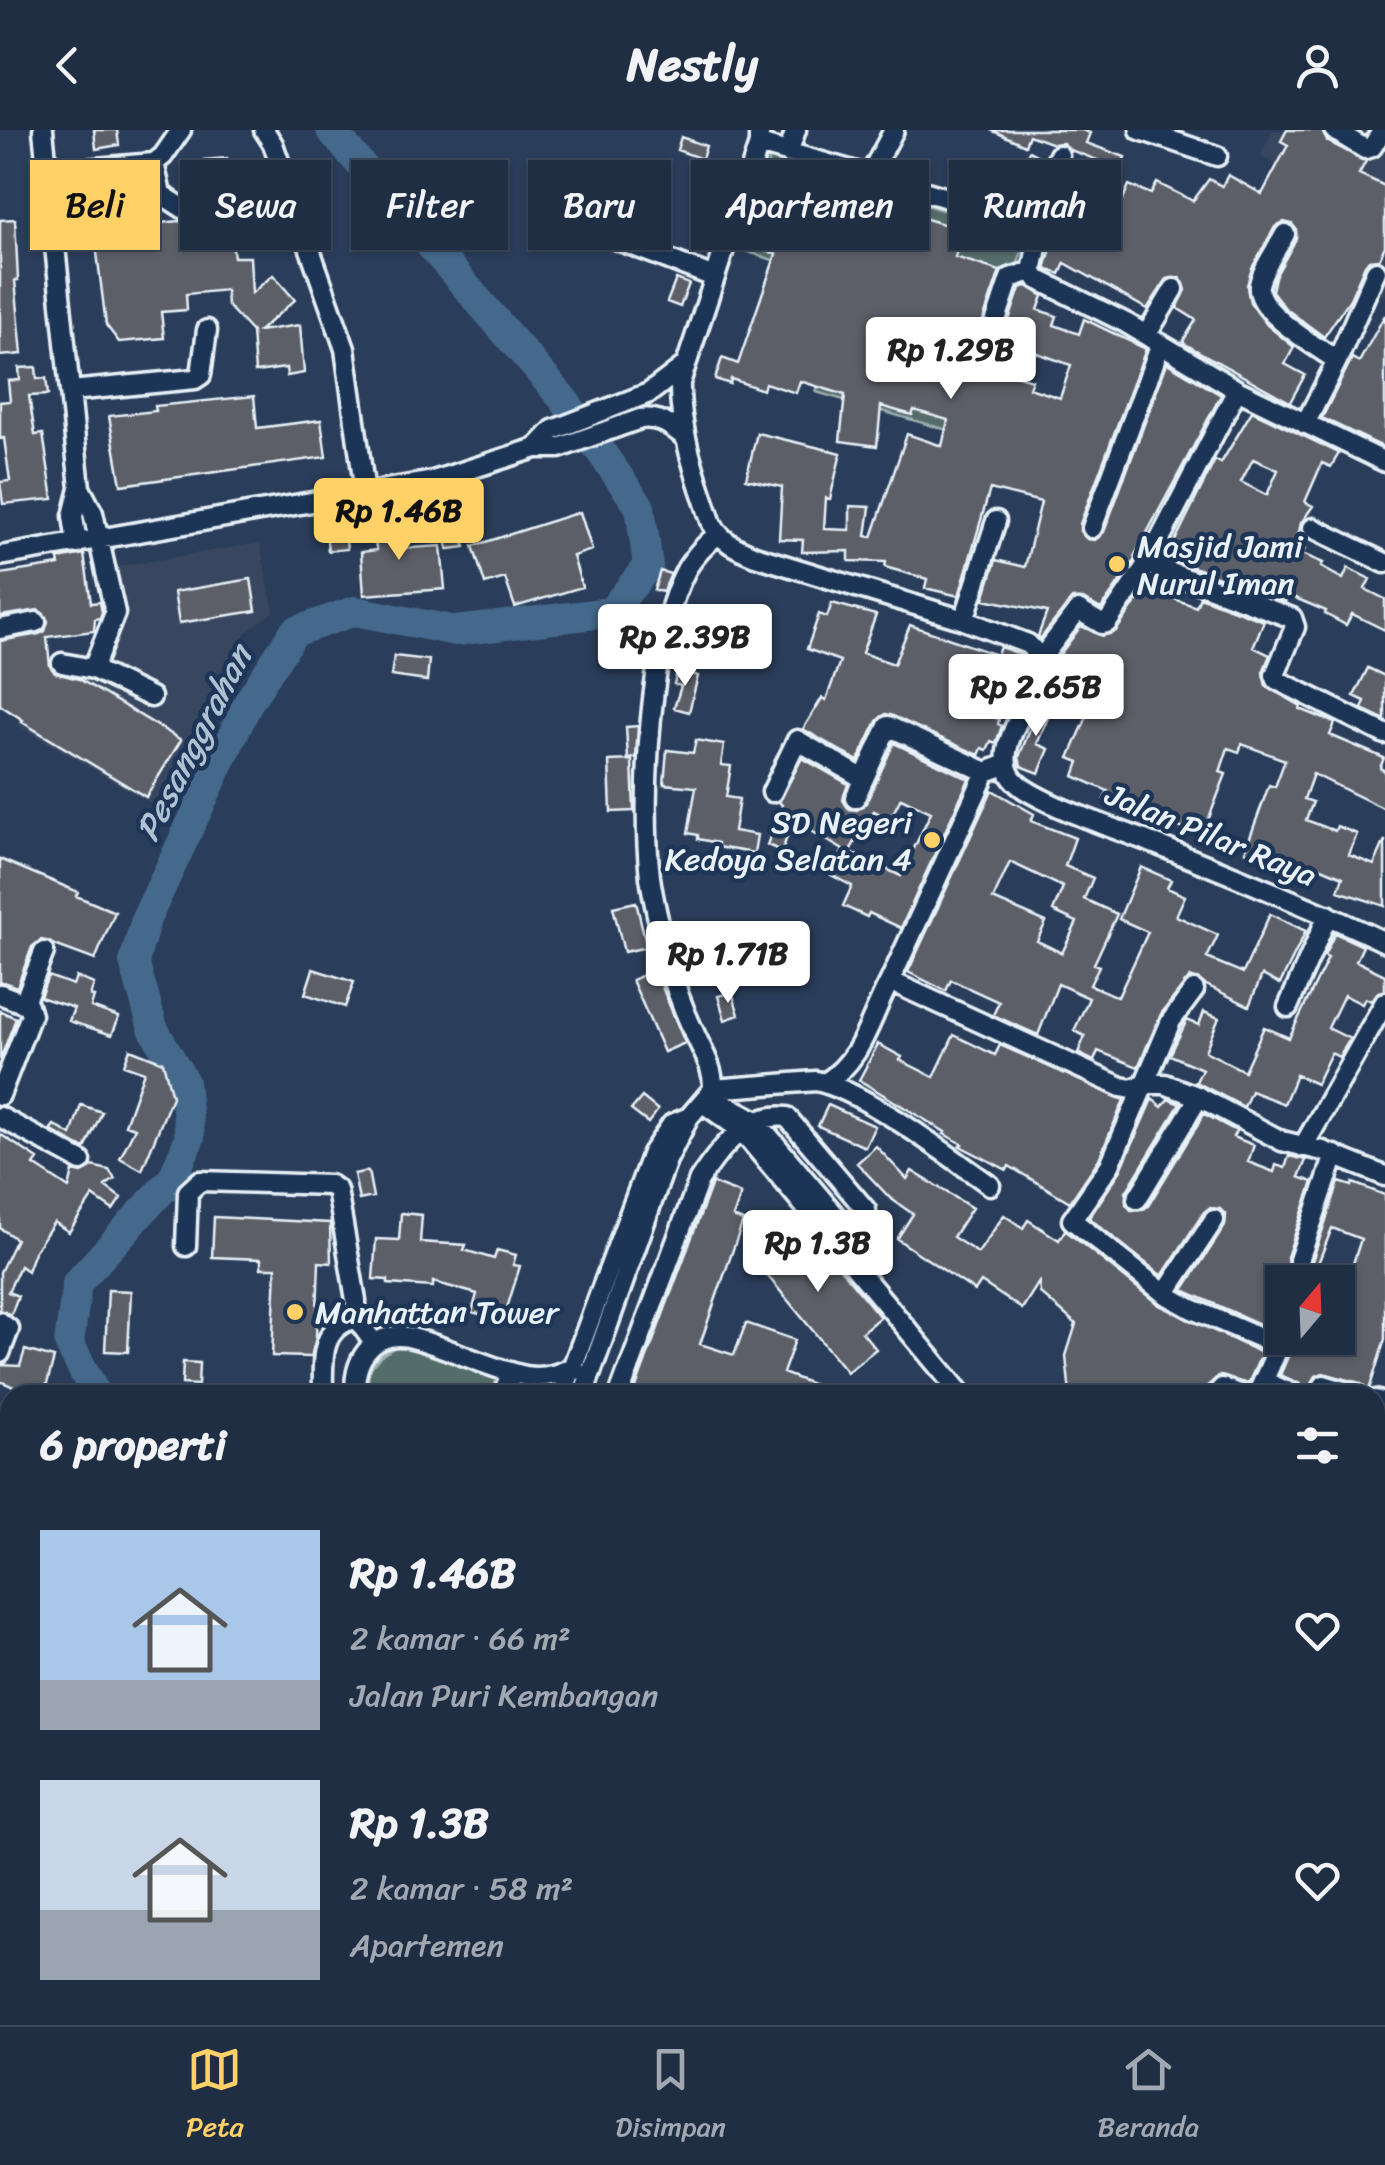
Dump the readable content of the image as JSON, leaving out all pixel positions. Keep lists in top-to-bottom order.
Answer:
{
  "streets": {
    "street": ["Jalan Pilar Raya"]
  },
  "water": ["Pesanggrahan"],
  "places": ["Masjid Jami Nurul Iman", "SD Negeri Kedoya Selatan 4", "Manhattan Tower"],
  "north": "top",
  "page": {
    "header": "Nestly",
    "chip": [
      "Beli",
      "Sewa",
      "Filter",
      "Baru",
      "Apartemen",
      "Rumah"
    ],
    "price": [
      "Rp 1.29B",
      "Rp 1.46B",
      "Rp 2.39B",
      "Rp 2.65B",
      "Rp 1.71B",
      "Rp 1.3B"
    ],
    "heading": "6 properti",
    "list": [
      {
        "name": "Rp 1.46B",
        "note": "2 kamar · 66 m² · Jalan Puri Kembangan"
      },
      {
        "name": "Rp 1.3B",
        "note": "2 kamar · 58 m² · Apartemen"
      }
    ],
    "tabs": ["Peta", "Disimpan", "Beranda"]
  }
}
